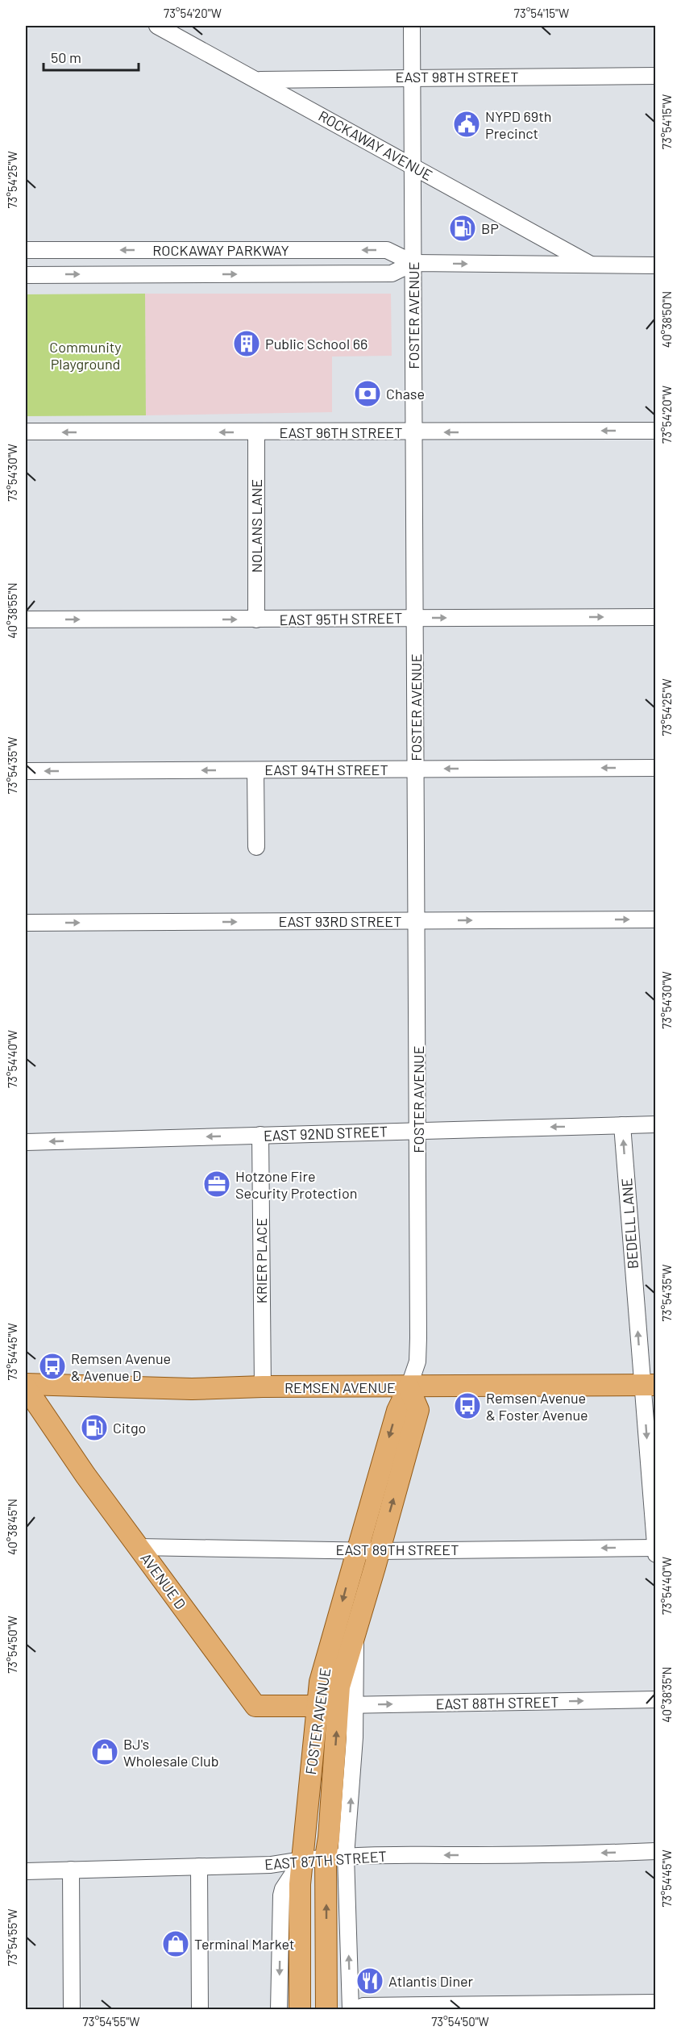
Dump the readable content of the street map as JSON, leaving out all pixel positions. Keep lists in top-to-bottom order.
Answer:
{
  "streets": {
    "main road": ["FOSTER AVENUE", "REMSEN AVENUE", "AVENUE D"],
    "street": [
      "EAST 98TH STREET",
      "ROCKAWAY AVENUE",
      "ROCKAWAY PARKWAY",
      "EAST 96TH STREET",
      "NOLANS LANE",
      "EAST 95TH STREET",
      "EAST 94TH STREET",
      "EAST 93RD STREET",
      "EAST 92ND STREET",
      "BEDELL LANE",
      "KRIER PLACE",
      "EAST 89TH STREET",
      "EAST 88TH STREET",
      "EAST 87TH STREET"
    ]
  },
  "crossings": [
    ["EAST 98TH STREET", "ROCKAWAY AVENUE"],
    ["EAST 98TH STREET", "FOSTER AVENUE"],
    ["ROCKAWAY AVENUE", "ROCKAWAY PARKWAY"],
    ["ROCKAWAY AVENUE", "FOSTER AVENUE"],
    ["ROCKAWAY PARKWAY", "FOSTER AVENUE"],
    ["FOSTER AVENUE", "EAST 96TH STREET"],
    ["FOSTER AVENUE", "EAST 95TH STREET"],
    ["FOSTER AVENUE", "EAST 94TH STREET"],
    ["FOSTER AVENUE", "EAST 93RD STREET"],
    ["FOSTER AVENUE", "EAST 92ND STREET"],
    ["FOSTER AVENUE", "REMSEN AVENUE"],
    ["FOSTER AVENUE", "EAST 89TH STREET"],
    ["FOSTER AVENUE", "AVENUE D"],
    ["FOSTER AVENUE", "EAST 88TH STREET"],
    ["FOSTER AVENUE", "EAST 87TH STREET"],
    ["EAST 96TH STREET", "NOLANS LANE"],
    ["NOLANS LANE", "EAST 95TH STREET"],
    ["EAST 92ND STREET", "BEDELL LANE"],
    ["EAST 92ND STREET", "KRIER PLACE"],
    ["BEDELL LANE", "REMSEN AVENUE"],
    ["BEDELL LANE", "EAST 89TH STREET"],
    ["KRIER PLACE", "REMSEN AVENUE"],
    ["REMSEN AVENUE", "AVENUE D"],
    ["EAST 89TH STREET", "AVENUE D"],
    ["AVENUE D", "EAST 88TH STREET"]
  ],
  "one_way": [
    "EAST 96TH STREET",
    "EAST 95TH STREET",
    "EAST 94TH STREET",
    "EAST 93RD STREET",
    "EAST 92ND STREET",
    "EAST 89TH STREET",
    "EAST 88TH STREET",
    "EAST 87TH STREET"
  ],
  "parks": ["Community Playground"],
  "places": {
    "public building": ["NYPD 69th Precinct"],
    "fuel station": ["BP", "Citgo"],
    "building": ["Public School 66"],
    "bank": ["Chase"],
    "office": ["Hotzone Fire Security Protection"],
    "bus stop": ["Remsen Avenue & Avenue D", "Remsen Avenue & Foster Avenue"],
    "shop": ["BJ's Wholesale Club", "Terminal Market"],
    "restaurant": ["Atlantis Diner"]
  },
  "scale_bar": "50 m",
  "coordinates": [
    "73°54'20\"W",
    "73°54'15\"W",
    "73°54'25\"W",
    "40°38'50\"N",
    "73°54'30\"W",
    "40°38'55\"N",
    "73°54'35\"W",
    "73°54'40\"W",
    "73°54'45\"W",
    "40°38'45\"N",
    "73°54'50\"W",
    "40°38'35\"N",
    "73°54'55\"W"
  ]
}
